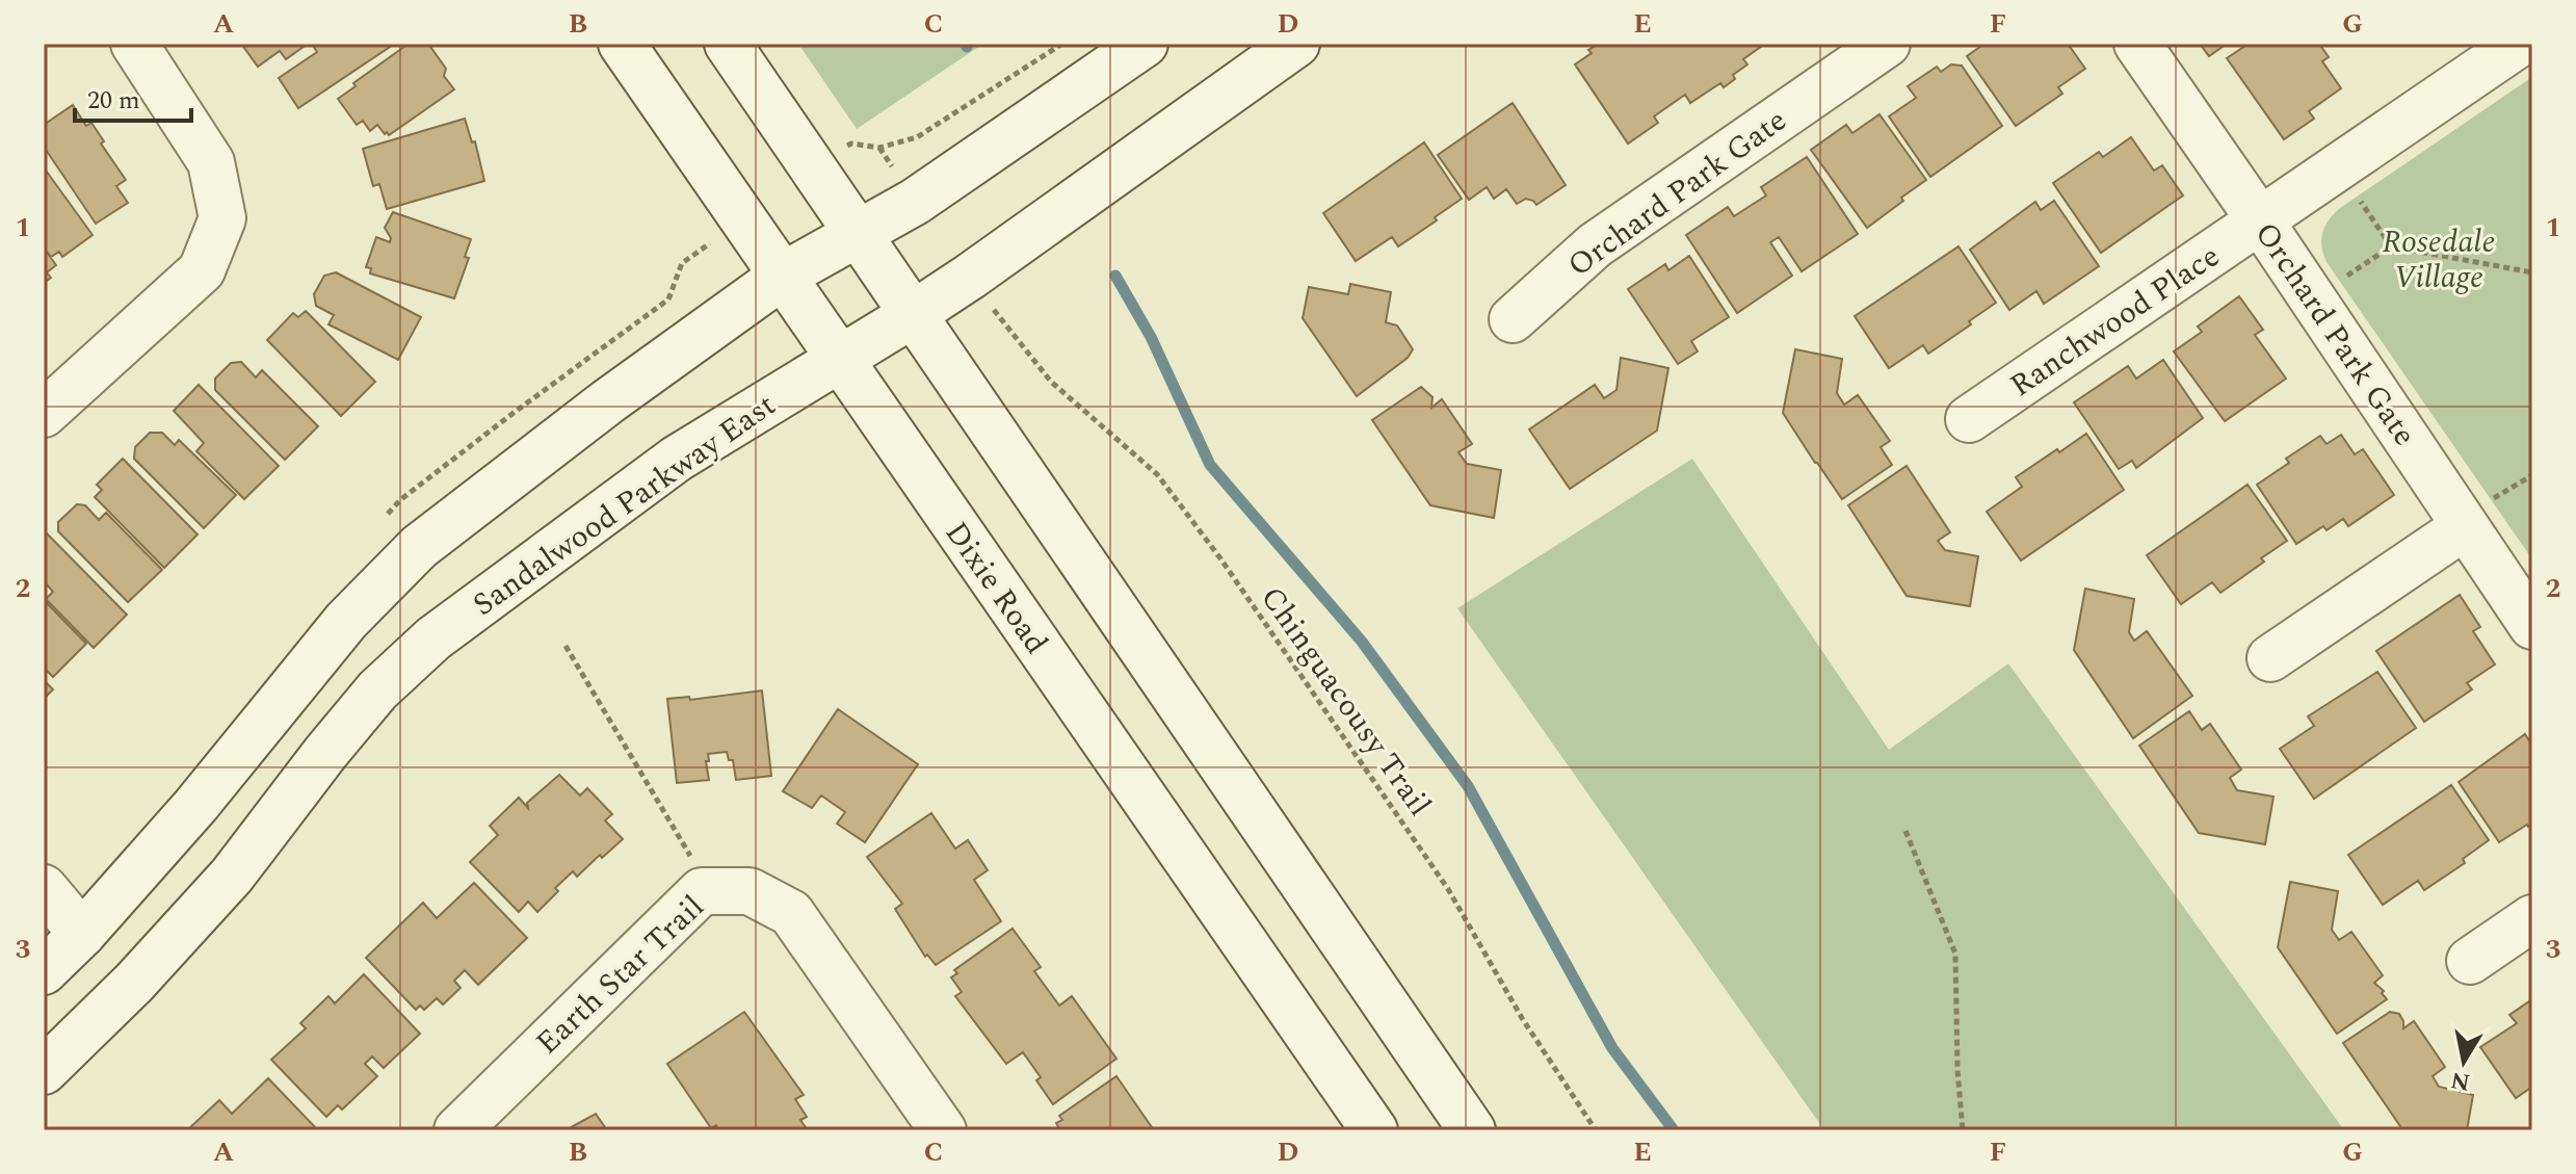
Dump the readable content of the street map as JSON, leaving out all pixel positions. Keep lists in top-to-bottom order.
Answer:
{
  "streets": {
    "main road": [
      "Orchard Park Gate",
      "Ranchwood Place",
      "Sandalwood Parkway East",
      "Dixie Road",
      "Earth Star Trail"
    ],
    "path": ["Chinguacousy Trail"]
  },
  "crossings": [
    ["Orchard Park Gate", "Ranchwood Place"],
    ["Sandalwood Parkway East", "Dixie Road"]
  ],
  "parks": ["Rosedale Village"],
  "scale_bar": "20 m",
  "north": "bottom",
  "grid": {
    "columns": [
      "A",
      "B",
      "C",
      "D",
      "E",
      "F",
      "G"
    ],
    "rows": ["1", "2", "3"]
  }
}
